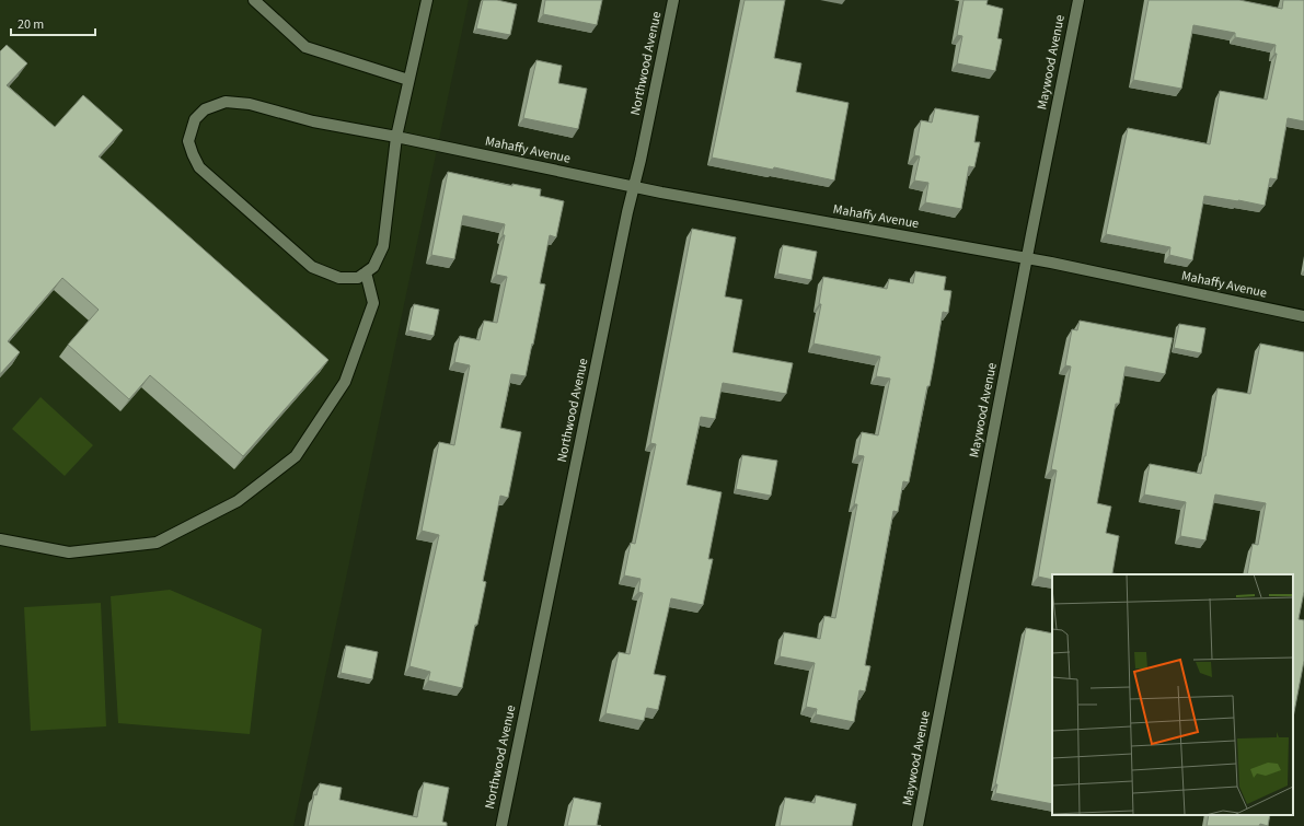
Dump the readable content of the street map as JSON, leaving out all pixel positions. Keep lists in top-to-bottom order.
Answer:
{
  "streets": {
    "street": ["Maywood Avenue", "Northwood Avenue", "Mahaffy Avenue"]
  },
  "crossings": [
    ["Maywood Avenue", "Mahaffy Avenue"],
    ["Northwood Avenue", "Mahaffy Avenue"]
  ],
  "scale_bar": "20 m"
}
